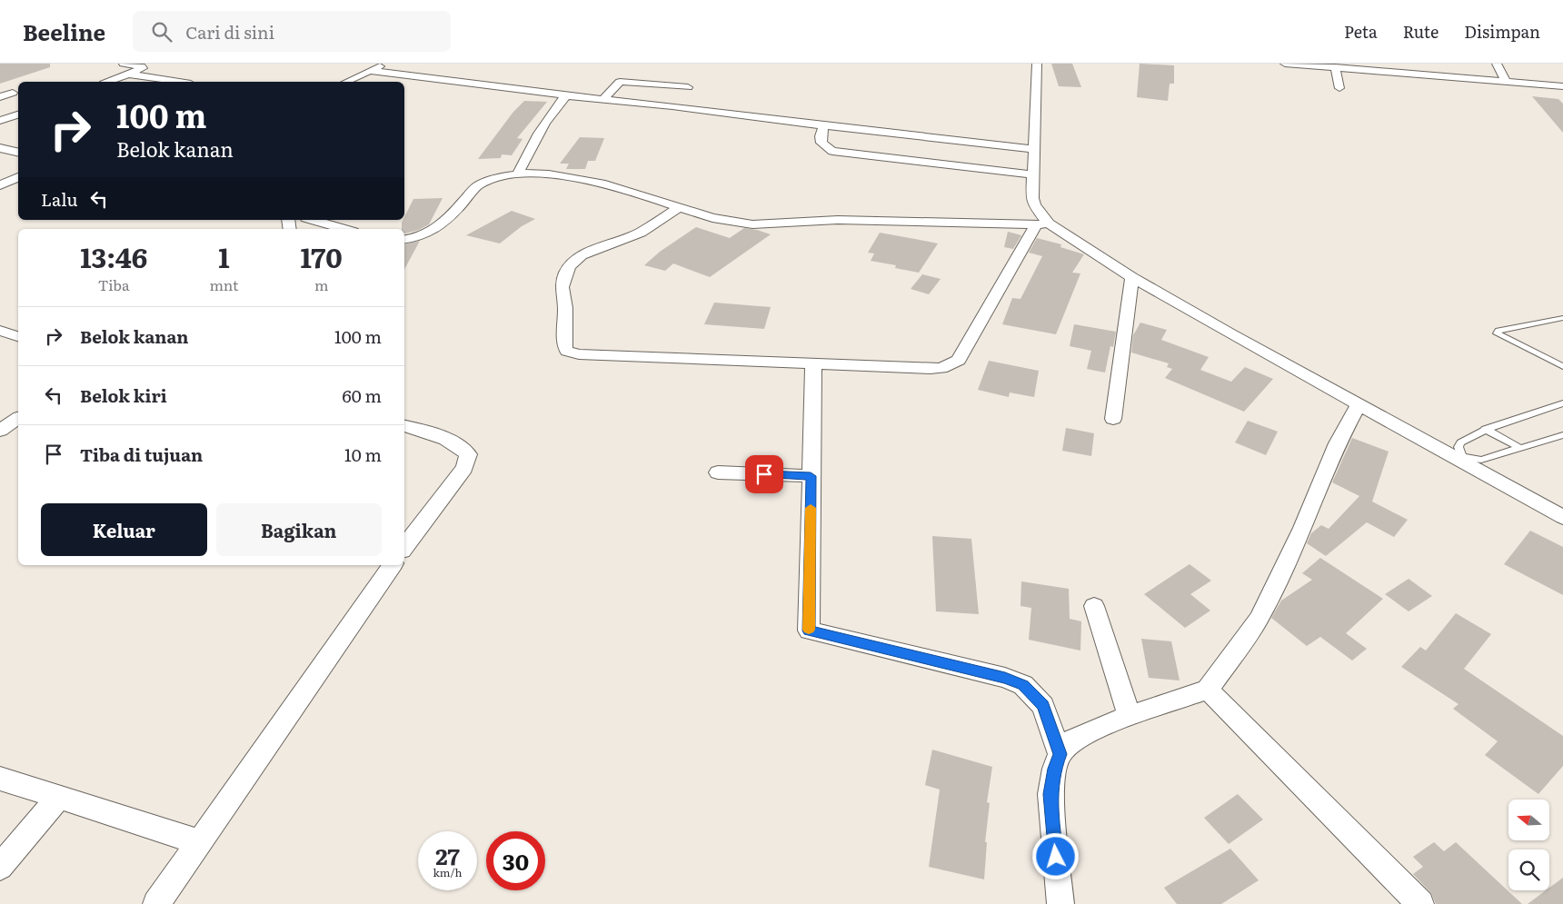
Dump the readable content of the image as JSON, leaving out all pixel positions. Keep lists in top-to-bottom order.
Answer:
{
  "north": "left",
  "page": {
    "header": "Beeline",
    "search": "Cari di sini",
    "nav": ["Peta", "Rute", "Disimpan"],
    "turn": ["100 m", "Belok kanan"],
    "then": "Lalu",
    "eta": [
      "13:46",
      "Tiba",
      "1",
      "mnt",
      "170",
      "m"
    ],
    "list": [
      {
        "name": "Belok kanan",
        "value": "100 m"
      },
      {
        "name": "Belok kiri",
        "value": "60 m"
      },
      {
        "name": "Tiba di tujuan",
        "value": "10 m"
      }
    ],
    "buttons": ["Keluar", "Bagikan"],
    "speed": "27 km/h",
    "limit": "30"
  }
}
